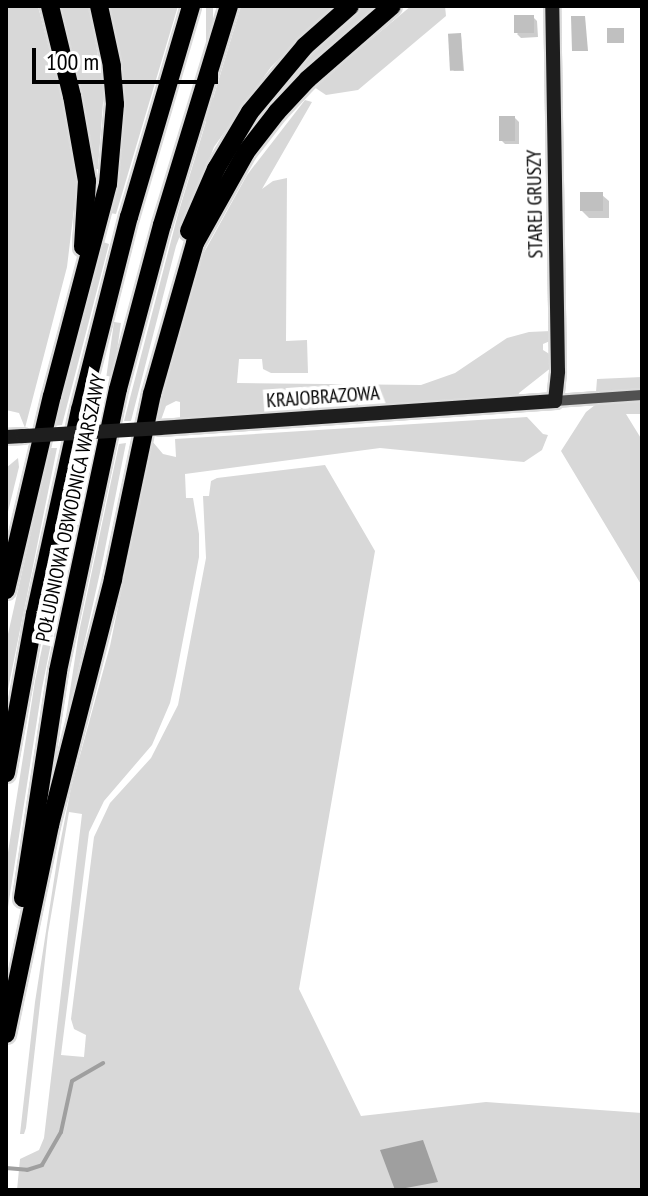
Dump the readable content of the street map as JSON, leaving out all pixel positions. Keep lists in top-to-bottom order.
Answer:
{
  "streets": {
    "highway": ["POŁUDNIOWA OBWODNICA WARSZAWY"],
    "street": ["STAREJ GRUSZY", "KRAJOBRAZOWA"]
  },
  "crossings": [
    ["STAREJ GRUSZY", "KRAJOBRAZOWA"]
  ],
  "scale_bar": "100 m"
}
